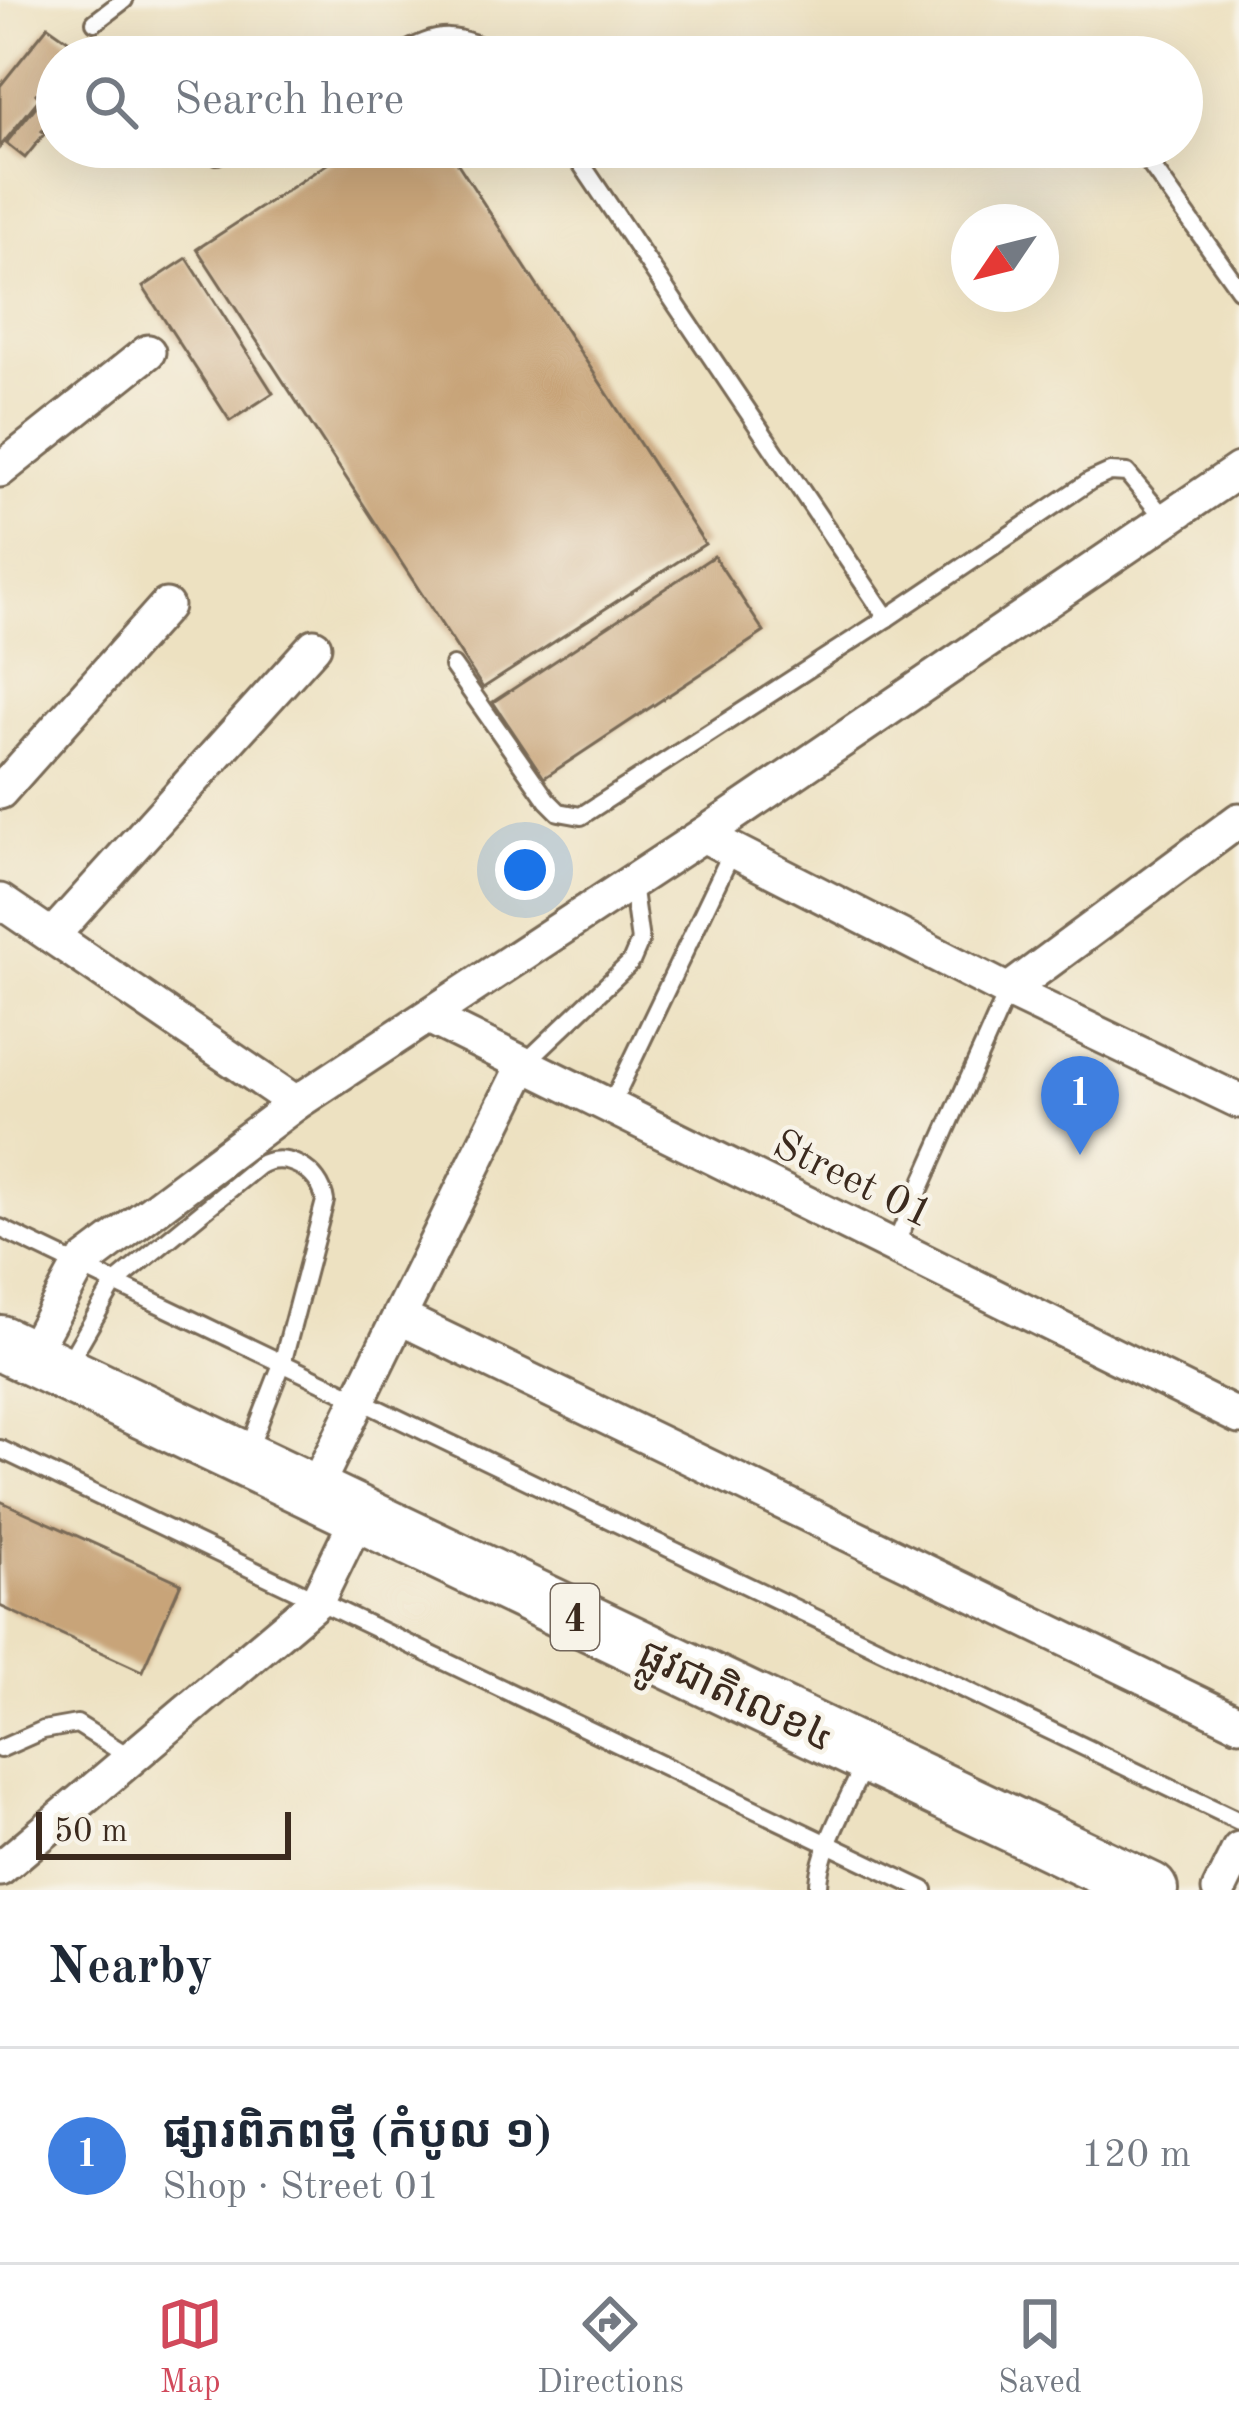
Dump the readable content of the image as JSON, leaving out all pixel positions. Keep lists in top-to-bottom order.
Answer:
{
  "streets": {
    "highway": ["4", "ផ្លូវជាតិលេខ៤"],
    "street": ["Street 01"]
  },
  "scale_bar": "50 m",
  "north": "bottom left",
  "page": {
    "search": "Search here",
    "pins": "1",
    "scale": "50 m",
    "heading": "Nearby",
    "list": [
      {
        "mark": "1",
        "name": "ផ្សារពិភពថ្មី (កំបូល ១)",
        "note": "Shop · Street 01",
        "value": "120 m"
      }
    ],
    "nav": ["Map", "Directions", "Saved"]
  }
}
